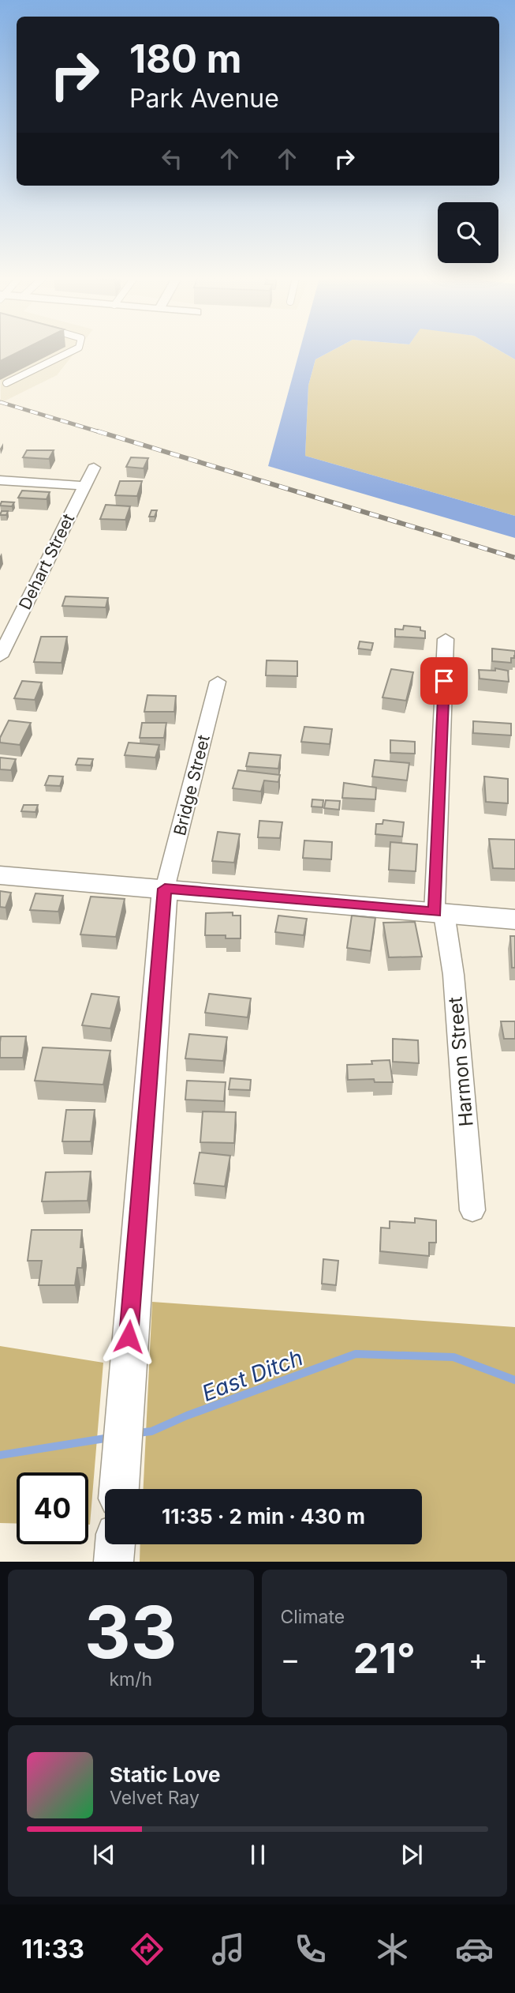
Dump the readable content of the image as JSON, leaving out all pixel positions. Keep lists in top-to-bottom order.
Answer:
{
  "streets": {
    "street": ["Dehart Street", "Bridge Street", "Harmon Street"]
  },
  "water": ["East Ditch"],
  "page": {
    "turn": ["180 m", "Park Avenue"],
    "limit": "40",
    "trip": "11:35 · 2 min · 430 m",
    "tile": [
      ["33", "km/h"],
      "Climate"
    ],
    "heat": ["−", "21°", "+"],
    "song": ["Static Love", "Velvet Ray"],
    "tabs": "11:33"
  }
}
